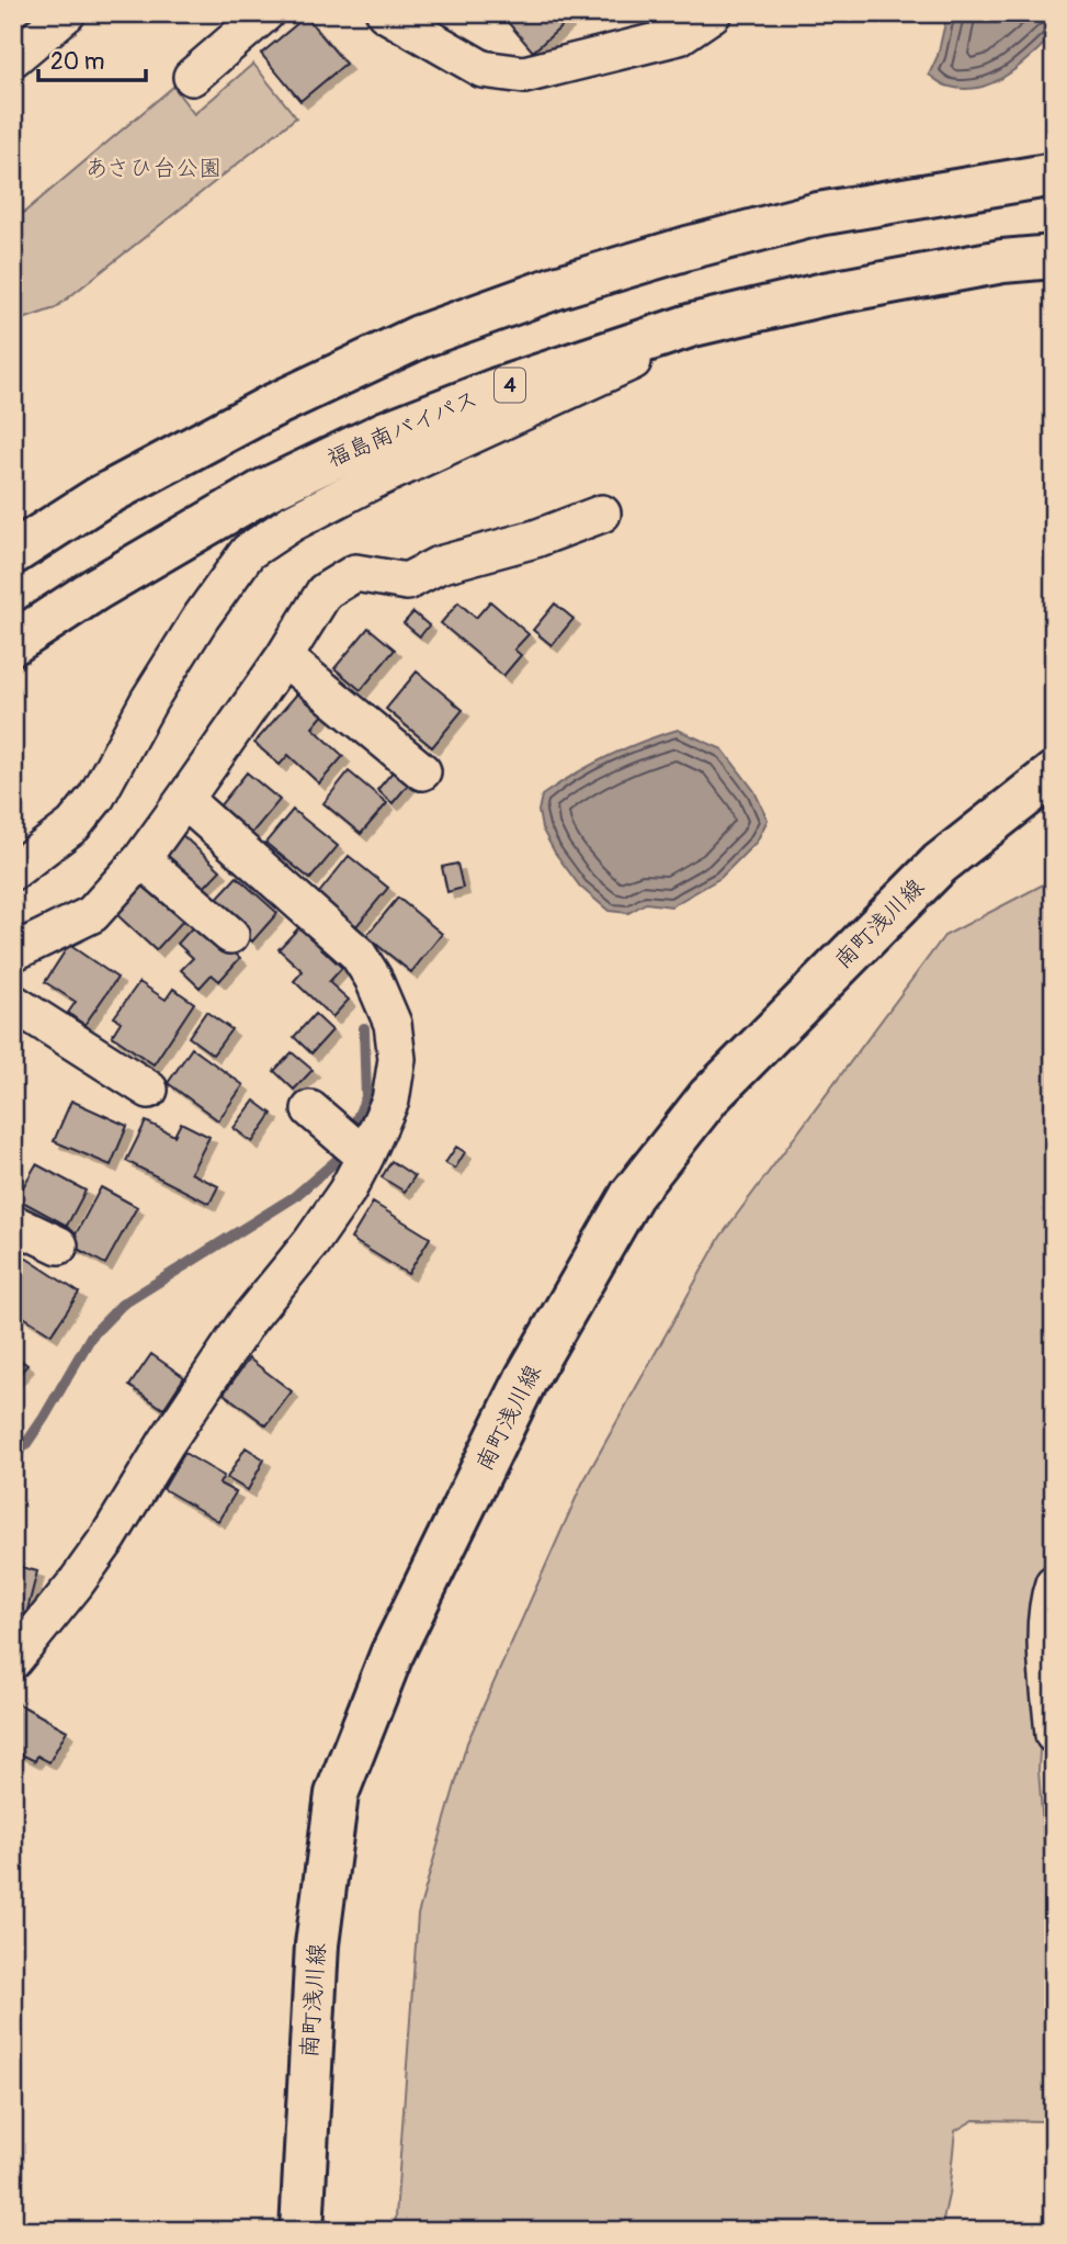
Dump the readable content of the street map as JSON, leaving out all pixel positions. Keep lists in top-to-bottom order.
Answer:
{
  "streets": {
    "main road": ["4", "福島南バイパス", "南町浅川線"]
  },
  "parks": ["あさひ台公園"],
  "scale_bar": "20 m"
}
